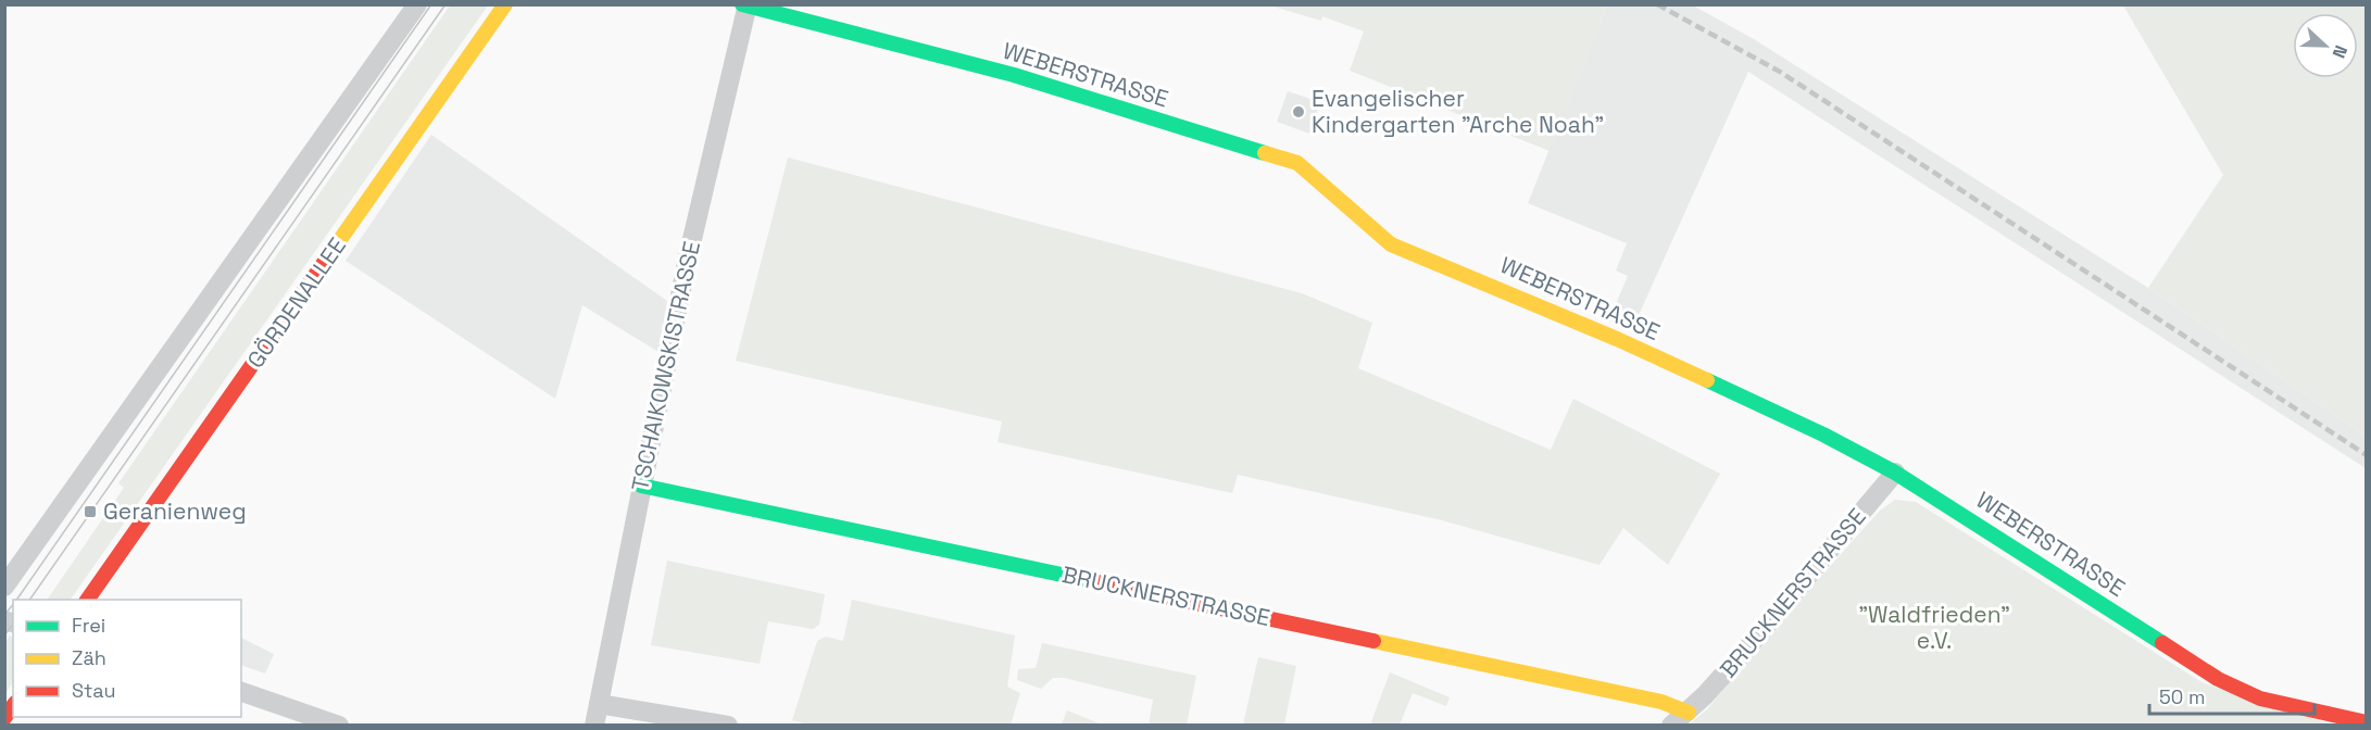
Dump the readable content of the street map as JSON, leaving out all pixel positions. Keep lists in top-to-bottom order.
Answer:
{
  "streets": {
    "street": [
      "WEBERSTRASSE",
      "GÖRDENALLEE",
      "TSCHAIKOWSKISTRASSE",
      "BRUCKNERSTRASSE"
    ]
  },
  "crossings": [
    ["WEBERSTRASSE", "TSCHAIKOWSKISTRASSE"],
    ["WEBERSTRASSE", "BRUCKNERSTRASSE"],
    ["TSCHAIKOWSKISTRASSE", "BRUCKNERSTRASSE"]
  ],
  "parks": ["\"Waldfrieden\" e.V."],
  "places": {
    "other": ["Evangelischer Kindergarten \"Arche Noah\""],
    "transit": ["Geranienweg"]
  },
  "legend": ["Frei", "Zäh", "Stau"],
  "scale_bar": "50 m",
  "north": "right"
}
